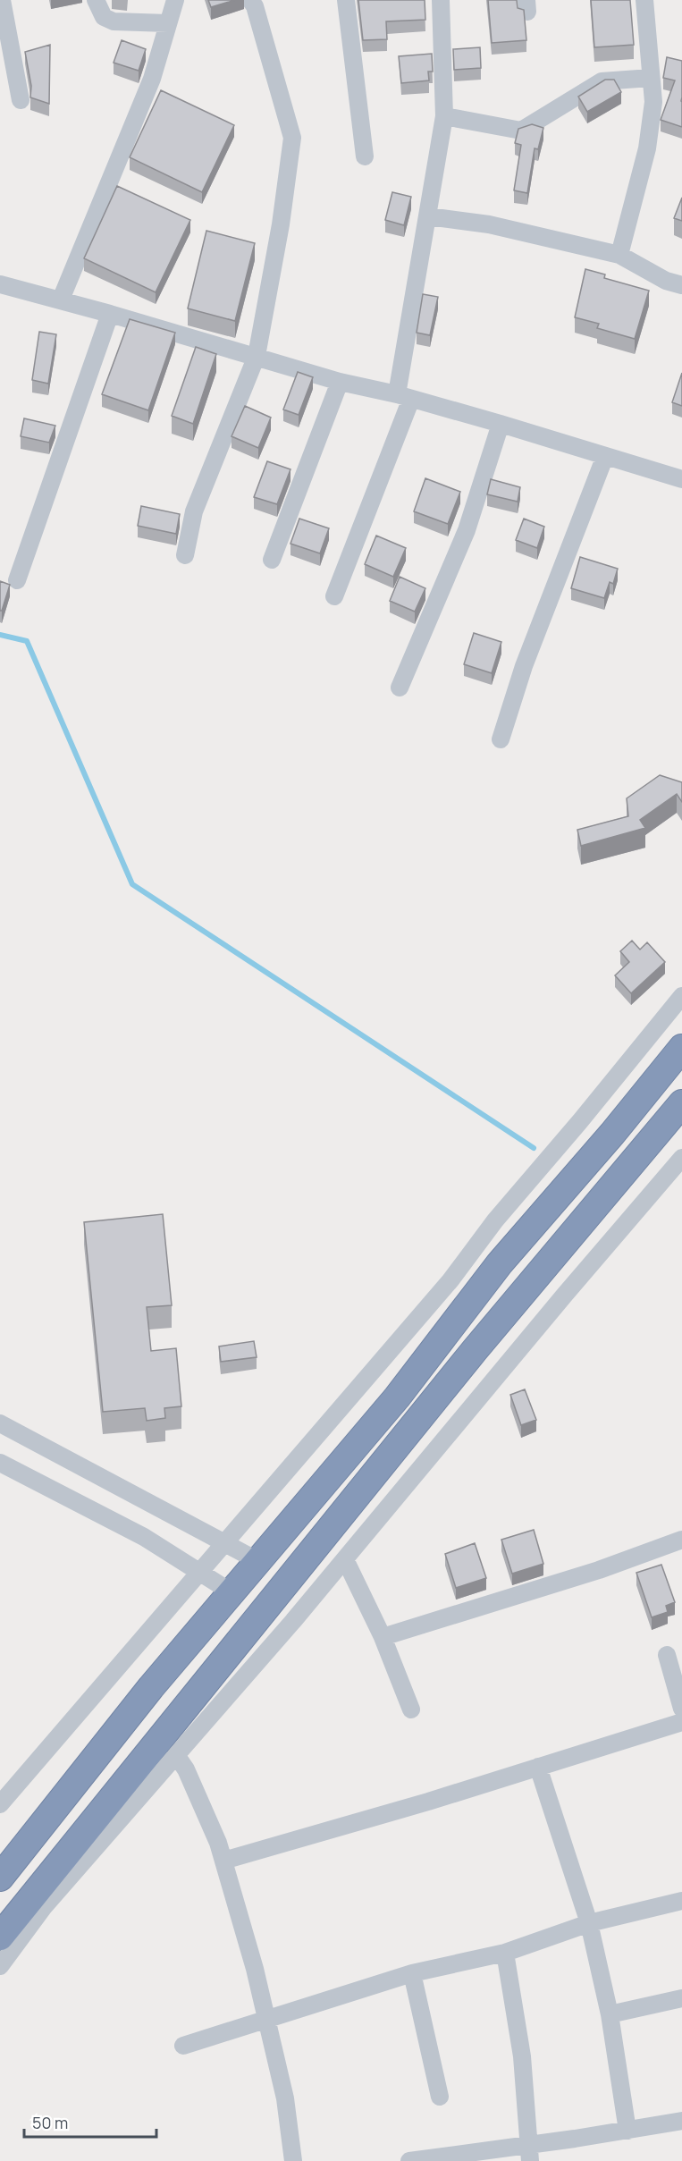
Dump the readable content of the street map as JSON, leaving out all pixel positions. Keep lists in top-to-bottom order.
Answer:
{
  "scale_bar": "50 m"
}
